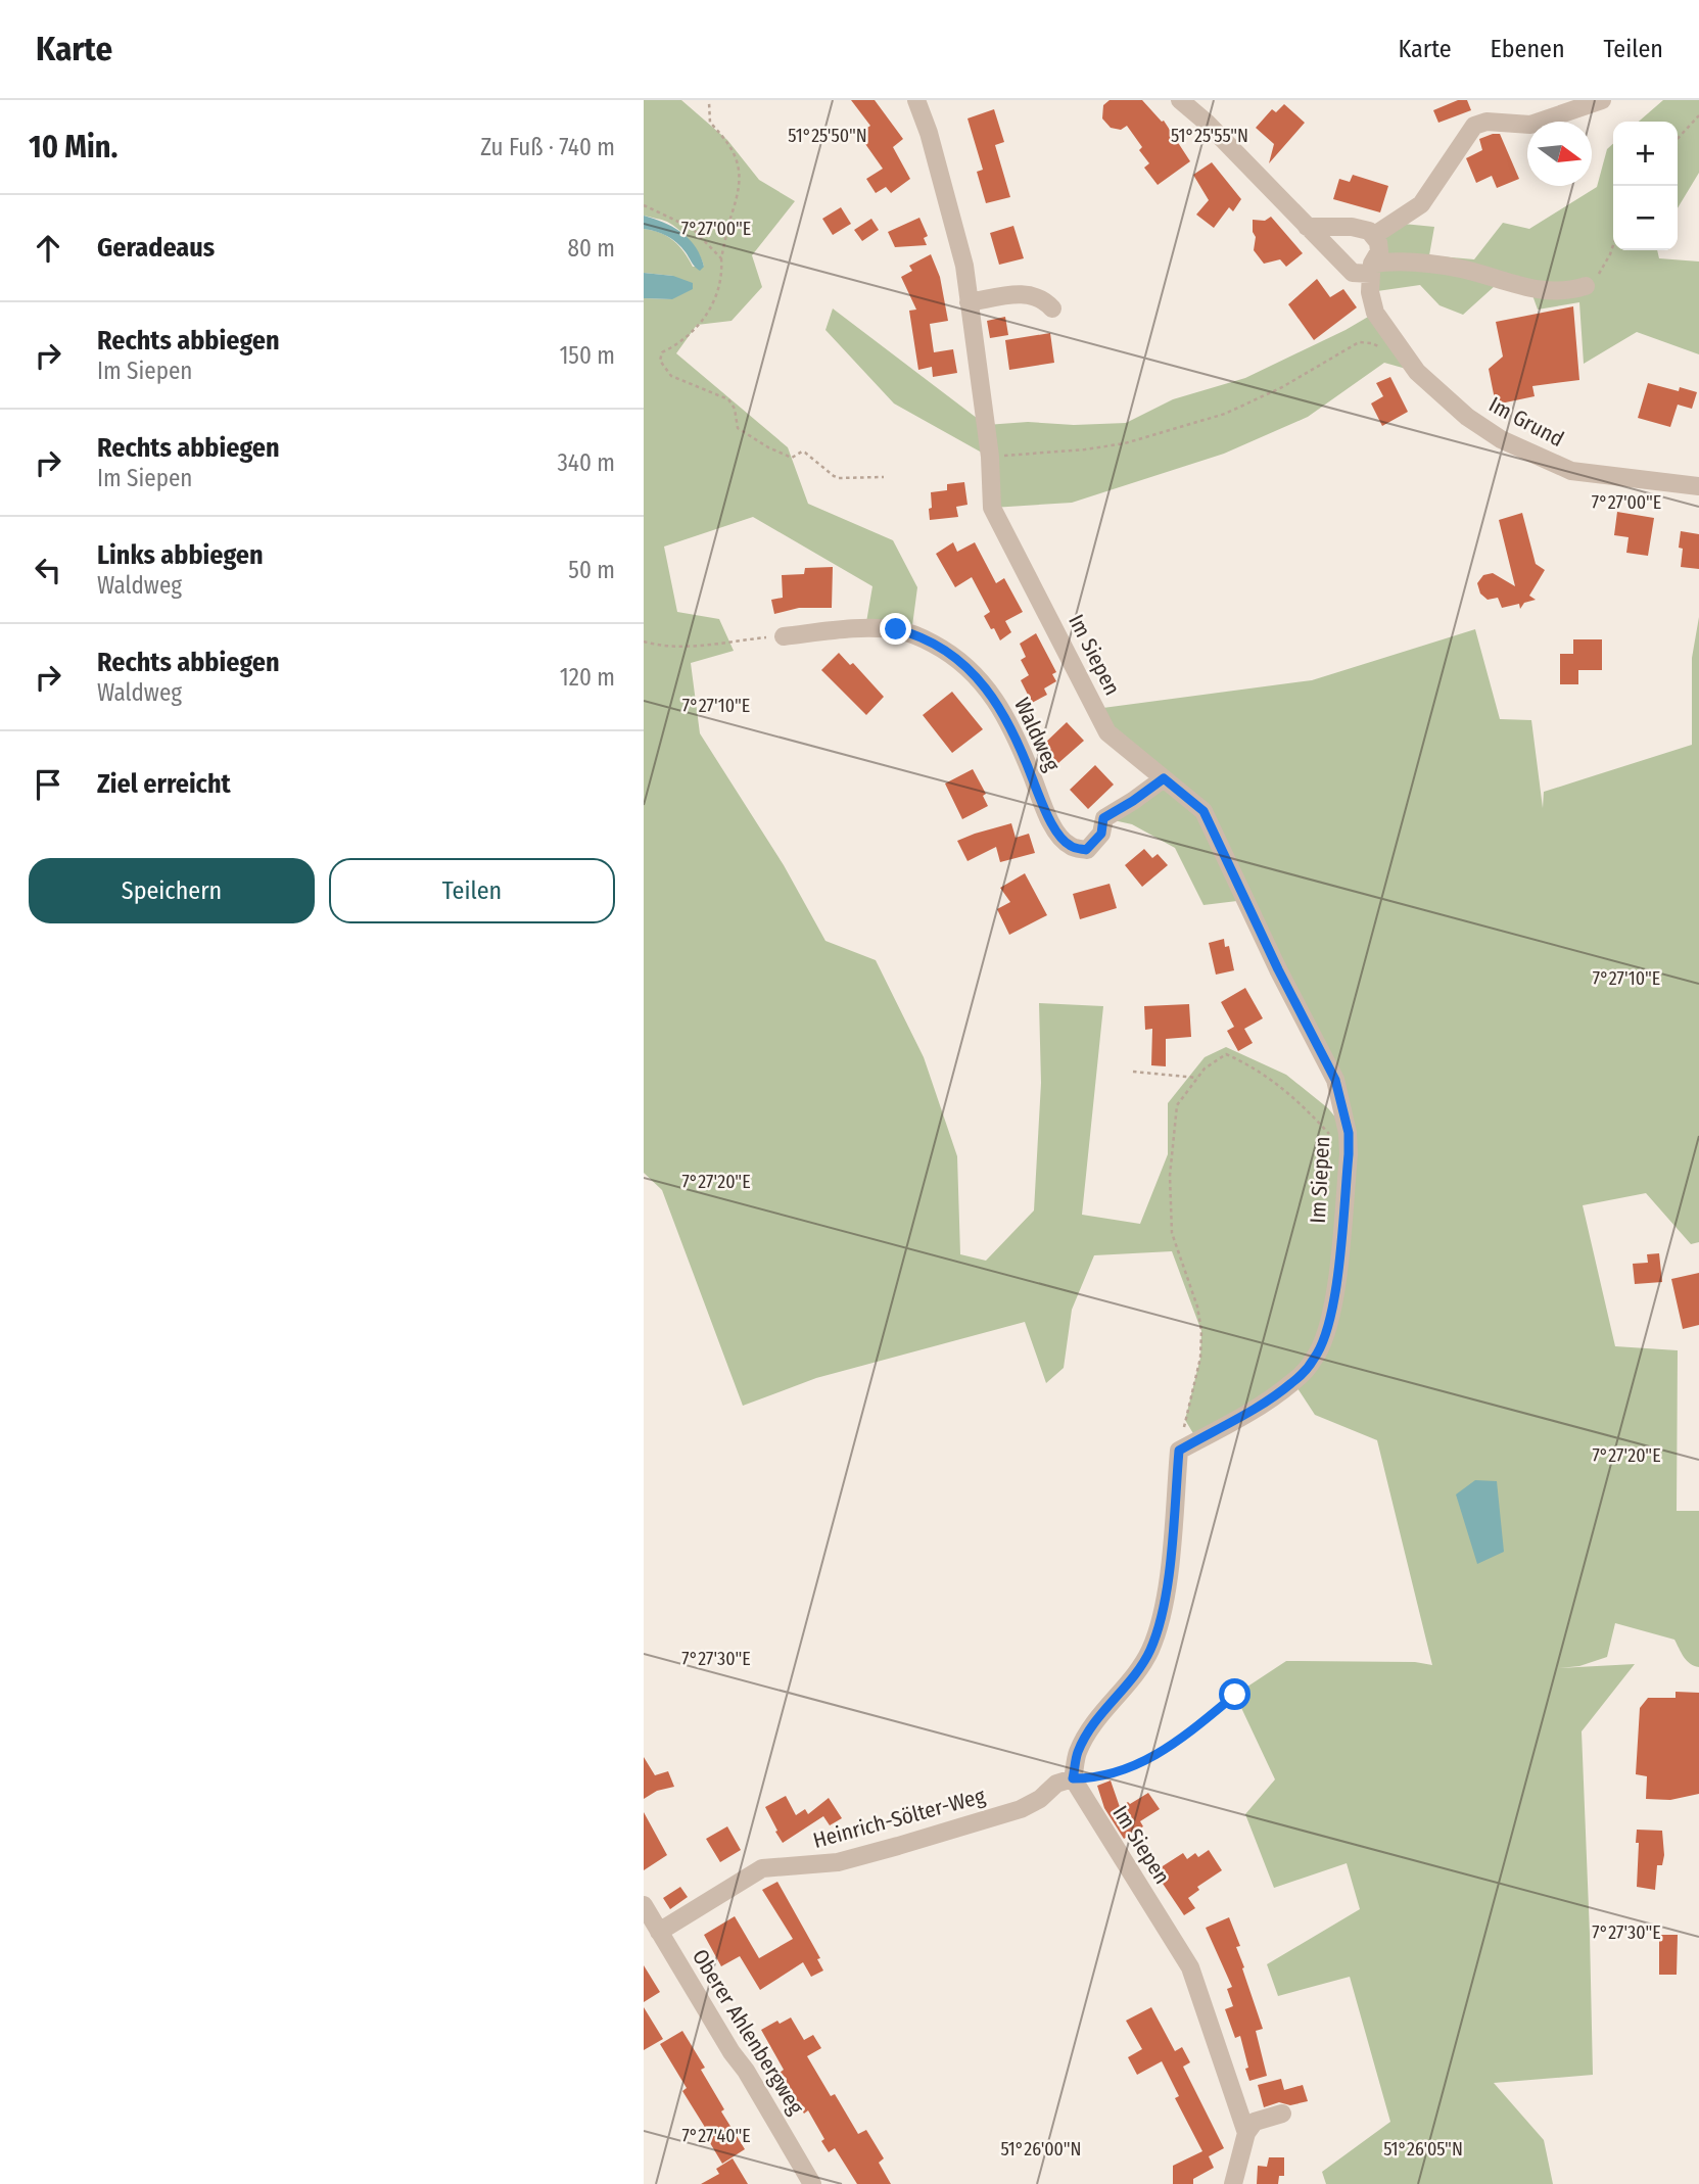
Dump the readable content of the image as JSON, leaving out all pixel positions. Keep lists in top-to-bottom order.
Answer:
{
  "streets": {
    "street": [
      "Im Grund",
      "Im Siepen",
      "Waldweg",
      "Heinrich-Sölter-Weg",
      "Oberer Ahlenbergweg"
    ]
  },
  "crossings": [
    ["Im Siepen", "Waldweg"],
    ["Im Siepen", "Heinrich-Sölter-Weg"],
    ["Heinrich-Sölter-Weg", "Oberer Ahlenbergweg"]
  ],
  "north": "right",
  "page": {
    "header": "Karte",
    "nav": ["Karte", "Ebenen", "Teilen"],
    "heading": ["10 Min.", "Zu Fuß · 740 m"],
    "map_buttons": ["+", "−"],
    "list": [
      ["Geradeaus", "80 m"],
      ["Rechts abbiegen", "Im Siepen", "150 m"],
      ["Rechts abbiegen", "Im Siepen", "340 m"],
      ["Links abbiegen", "Waldweg", "50 m"],
      ["Rechts abbiegen", "Waldweg", "120 m"],
      "Ziel erreicht"
    ],
    "buttons": ["Speichern", "Teilen"]
  },
  "coordinates": [
    "51°25'50\"N",
    "51°25'55\"N",
    "7°27'00\"E",
    "7°27'10\"E",
    "7°27'20\"E",
    "7°27'30\"E",
    "7°27'40\"E",
    "51°26'00\"N",
    "51°26'05\"N"
  ]
}
